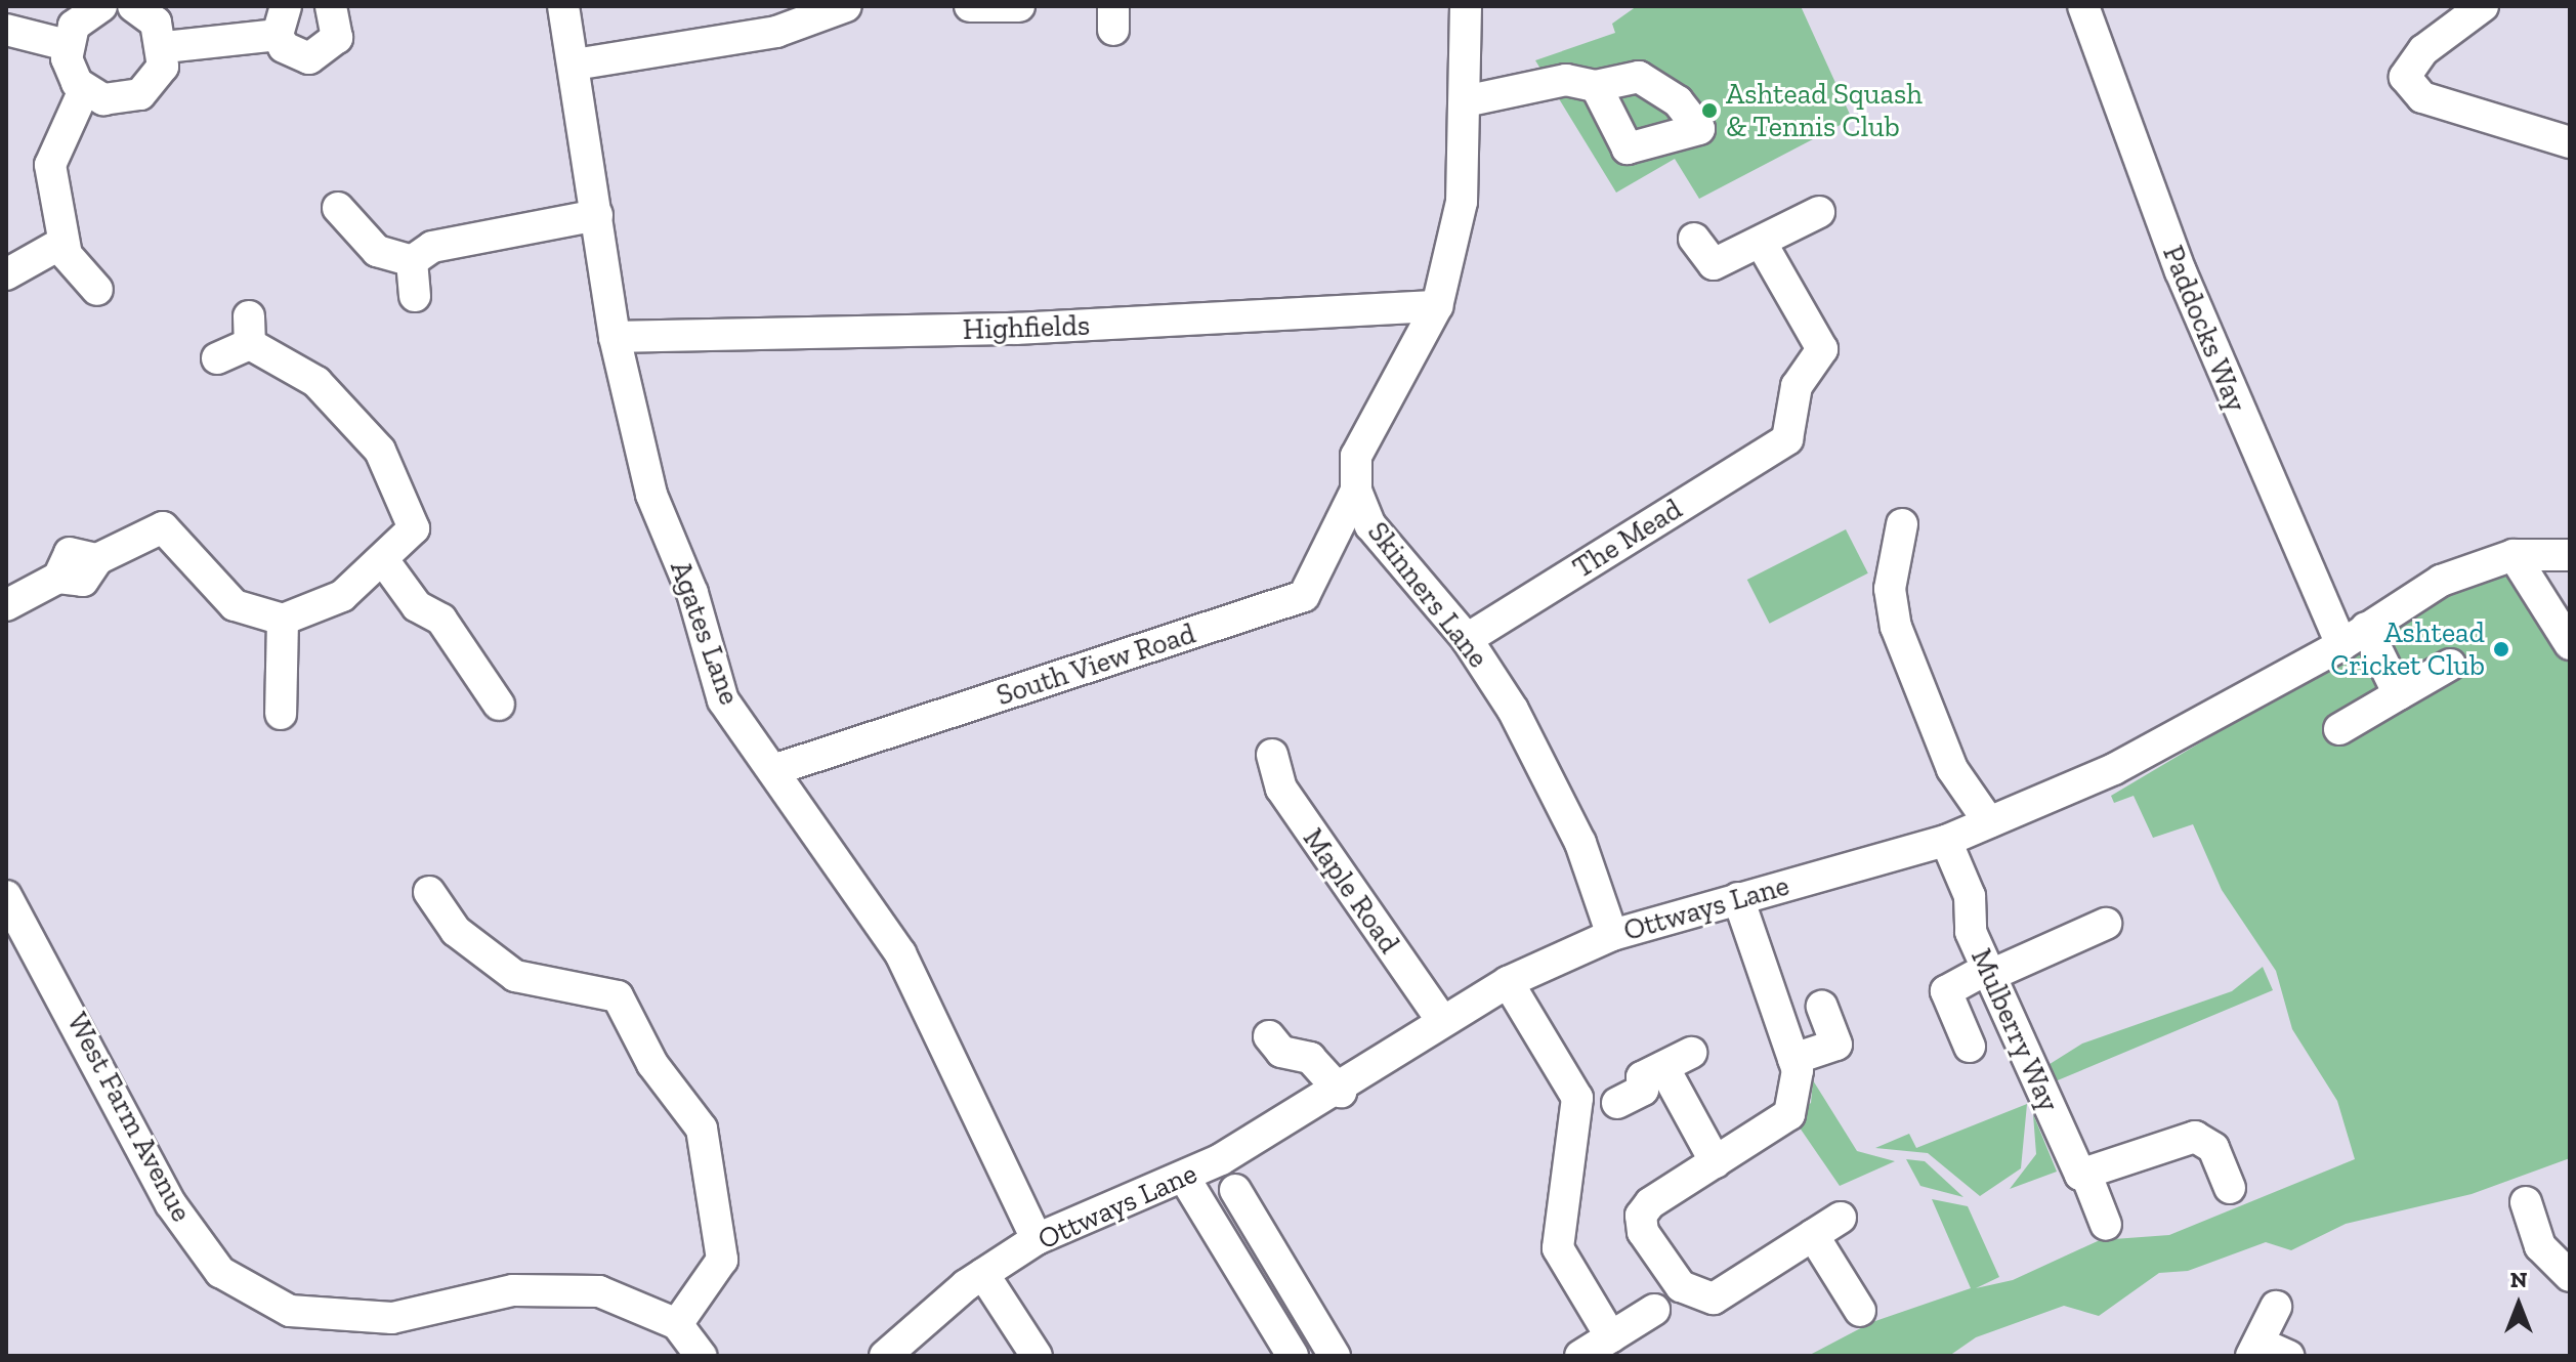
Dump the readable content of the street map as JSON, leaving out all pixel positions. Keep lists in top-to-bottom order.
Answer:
{
  "streets": {
    "street": [
      "Highfields",
      "Paddocks Way",
      "The Mead",
      "Skinners Lane",
      "Agates Lane",
      "South View Road",
      "Maple Road",
      "Ottways Lane",
      "Mulberry Way",
      "West Farm Avenue"
    ]
  },
  "crossings": [
    ["Highfields", "Skinners Lane"],
    ["Highfields", "Agates Lane"],
    ["Paddocks Way", "Ottways Lane"],
    ["The Mead", "Skinners Lane"],
    ["Skinners Lane", "South View Road"],
    ["Skinners Lane", "Ottways Lane"],
    ["Agates Lane", "South View Road"],
    ["Agates Lane", "Ottways Lane"],
    ["Maple Road", "Ottways Lane"],
    ["Ottways Lane", "Mulberry Way"]
  ],
  "places": ["Ashtead Squash & Tennis Club", "Ashtead Cricket Club"],
  "north": "top"
}
